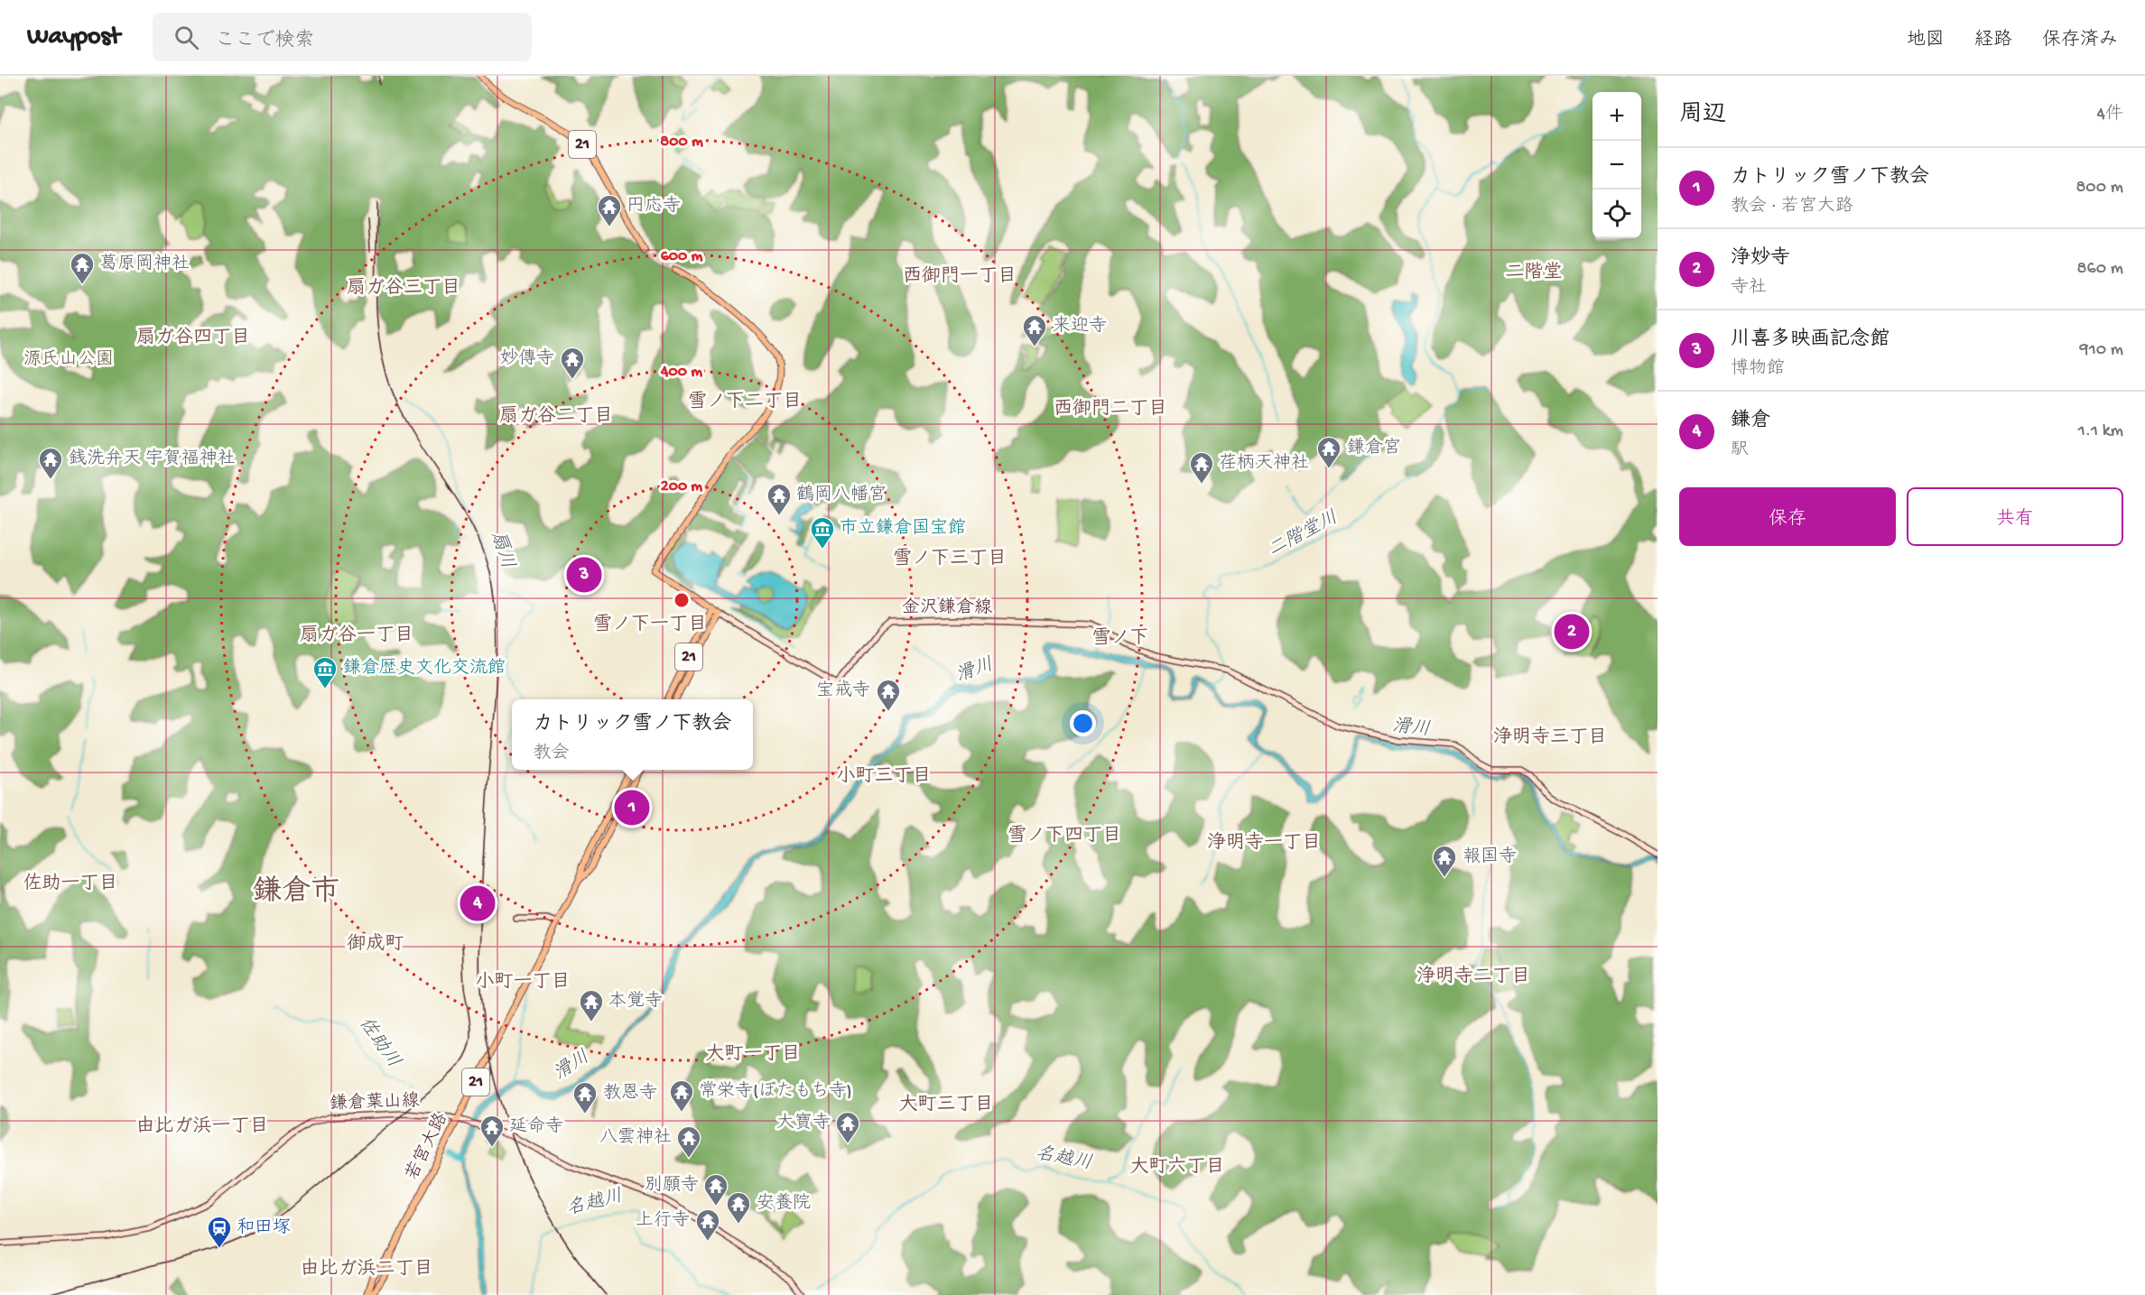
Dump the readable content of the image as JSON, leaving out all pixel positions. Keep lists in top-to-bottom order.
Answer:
{
  "streets": {
    "main road": [
      "21",
      "金沢鎌倉線",
      "鎌倉葉山線",
      "若宮大路"
    ]
  },
  "crossings": [
    ["21", "金沢鎌倉線"],
    ["鎌倉葉山線", "若宮大路"]
  ],
  "districts": [
    "二階堂",
    "西御門一丁目",
    "扇ガ谷三丁目",
    "扇ガ谷四丁目",
    "雪ノ下二丁目",
    "西御門二丁目",
    "扇ガ谷二丁目",
    "雪ノ下三丁目",
    "雪ノ下一丁目",
    "扇ガ谷一丁目",
    "雪ノ下",
    "浄明寺三丁目",
    "小町三丁目",
    "雪ノ下四丁目",
    "浄明寺一丁目",
    "佐助一丁目",
    "鎌倉市",
    "御成町",
    "浄明寺二丁目",
    "小町一丁目",
    "大町一丁目",
    "大町三丁目",
    "由比ガ浜一丁目",
    "大町六丁目",
    "由比ガ浜二丁目"
  ],
  "water": [
    "二階堂川",
    "扇川",
    "滑川",
    "佐助川",
    "名越川"
  ],
  "parks": ["源氏山公園"],
  "places": {
    "temple": [
      "円応寺",
      "葛原岡神社",
      "来迎寺",
      "妙傳寺",
      "鎌倉宮",
      "銭洗弁天 宇賀福神社",
      "荏柄天神社",
      "鶴岡八幡宮",
      "宝戒寺",
      "報国寺",
      "本覚寺",
      "常栄寺(ぼたもち寺)",
      "教恩寺",
      "大寶寺",
      "延命寺",
      "八雲神社",
      "別願寺",
      "安養院",
      "上行寺"
    ],
    "museum": ["市立鎌倉国宝館", "鎌倉歴史文化交流館"],
    "station": ["和田塚"]
  },
  "page": {
    "header": "Waypost",
    "search": "ここで検索",
    "nav": ["地図", "経路", "保存済み"],
    "heading": ["周辺", "4件"],
    "map_buttons": ["+", "−"],
    "list": [
      {
        "mark": "1",
        "name": "カトリック雪ノ下教会",
        "note": "教会 · 若宮大路",
        "value": "800 m"
      },
      {
        "mark": "2",
        "name": "浄妙寺",
        "note": "寺社",
        "value": "860 m"
      },
      {
        "mark": "3",
        "name": "川喜多映画記念館",
        "note": "博物館",
        "value": "910 m"
      },
      {
        "mark": "4",
        "name": "鎌倉",
        "note": "駅",
        "value": "1.1 km"
      }
    ],
    "buttons": ["保存", "共有"],
    "pins": [
      "3",
      "2",
      "1",
      "4"
    ],
    "popup": ["カトリック雪ノ下教会", "教会"]
  },
  "rings": [
    "800 m",
    "600 m",
    "400 m",
    "200 m"
  ]
}
